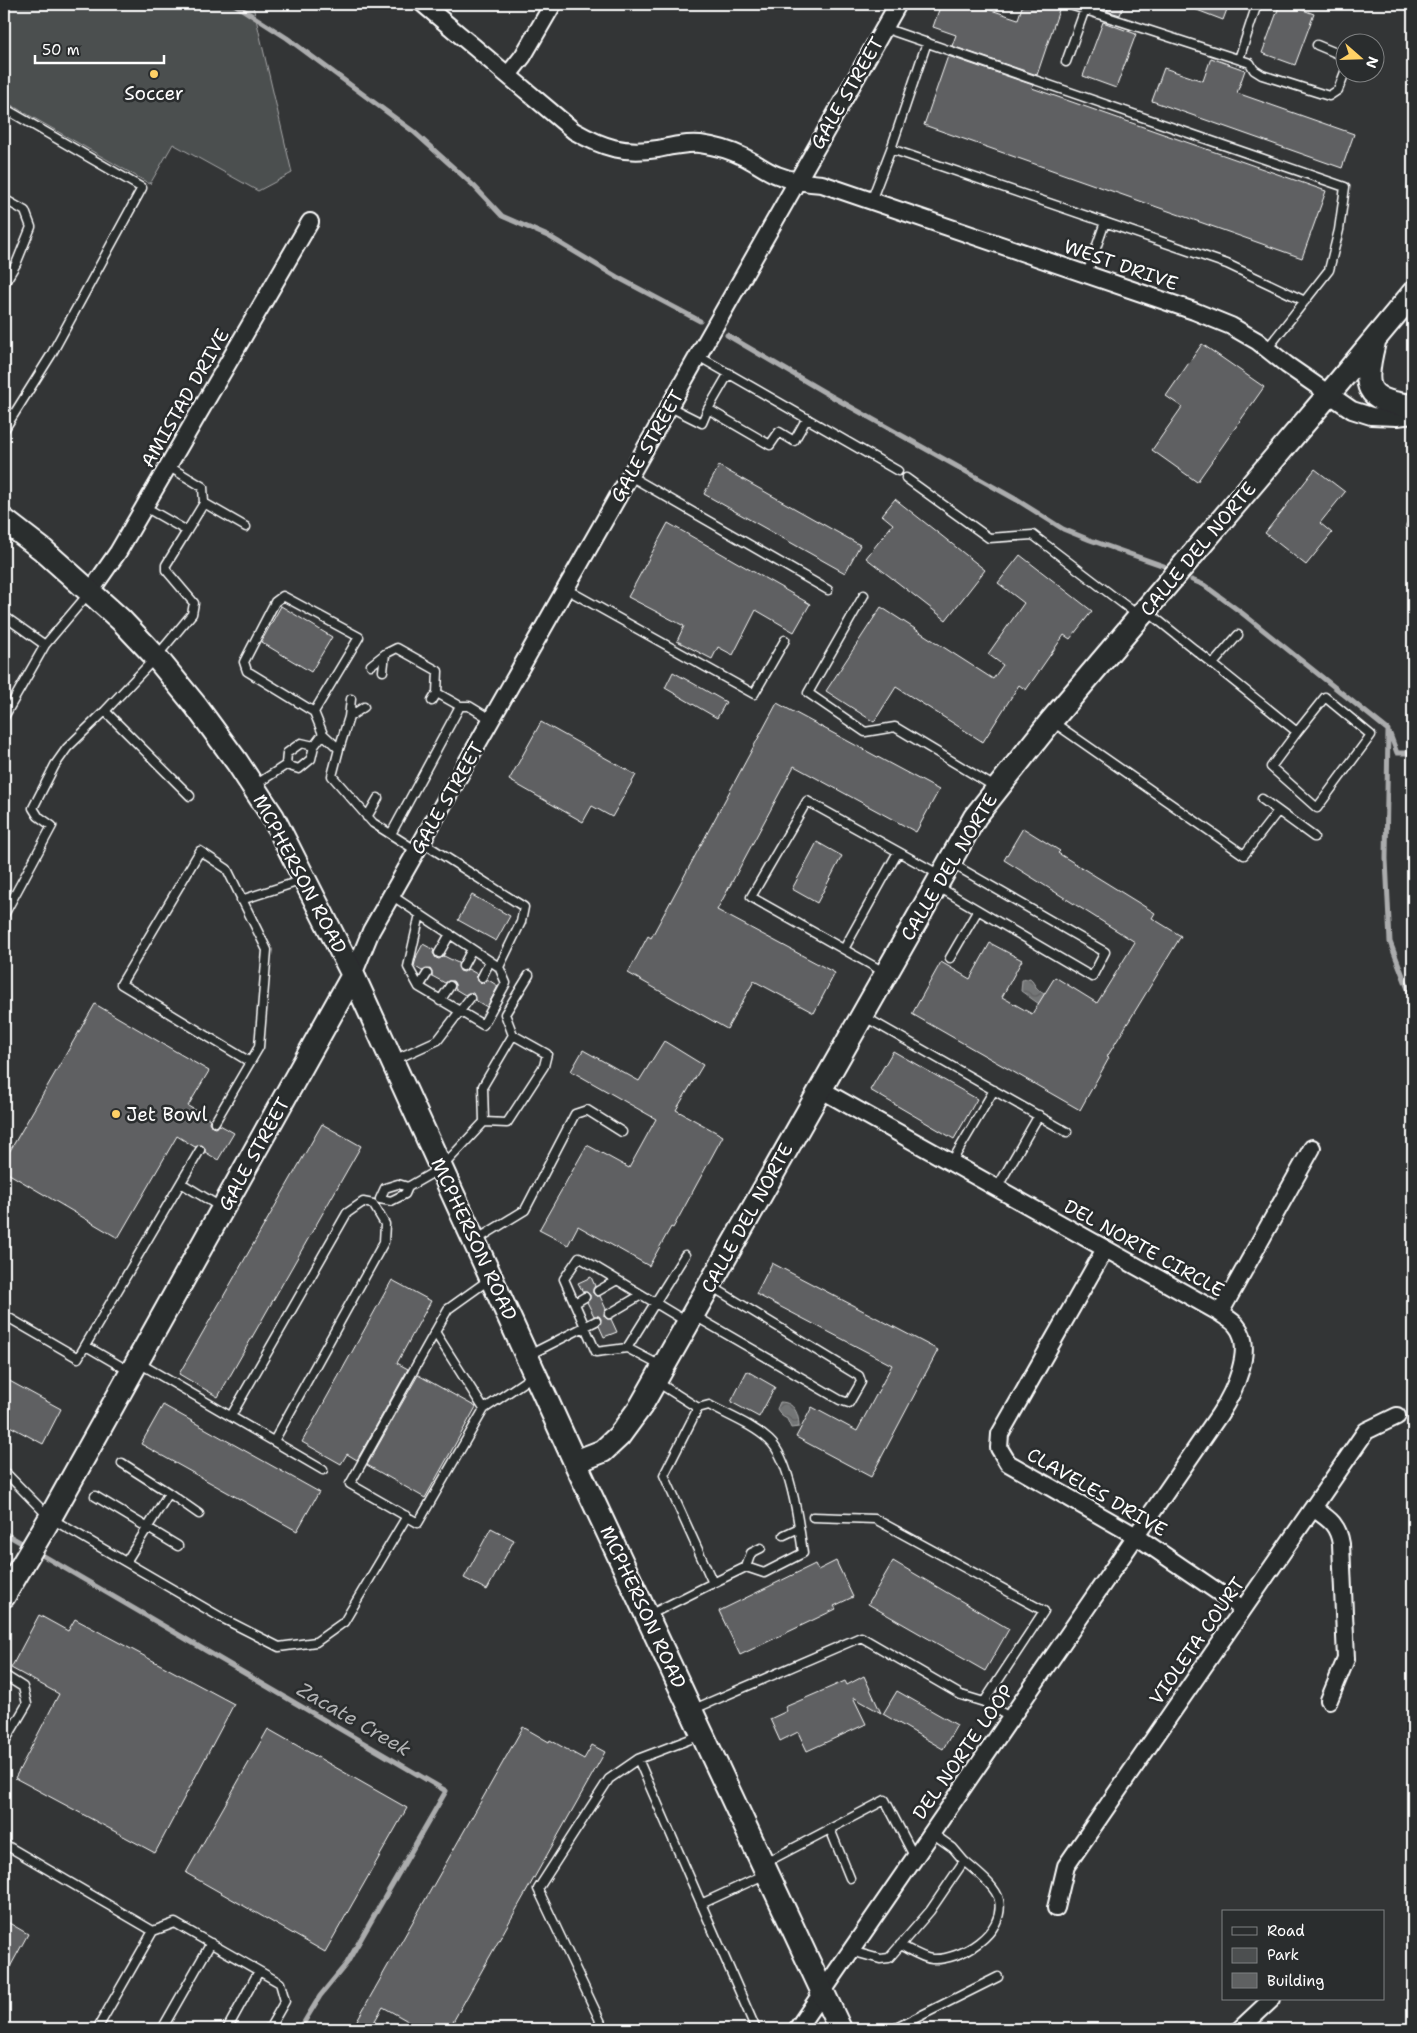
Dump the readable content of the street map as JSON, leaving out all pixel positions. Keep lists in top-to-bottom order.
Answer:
{
  "streets": {
    "street": [
      "GALE STREET",
      "WEST DRIVE",
      "AMISTAD DRIVE",
      "CALLE DEL NORTE",
      "MCPHERSON ROAD",
      "DEL NORTE CIRCLE",
      "CLAVELES DRIVE",
      "VIOLETA COURT",
      "DEL NORTE LOOP"
    ]
  },
  "crossings": [
    ["GALE STREET", "WEST DRIVE"],
    ["GALE STREET", "MCPHERSON ROAD"],
    ["WEST DRIVE", "CALLE DEL NORTE"],
    ["AMISTAD DRIVE", "MCPHERSON ROAD"],
    ["CALLE DEL NORTE", "MCPHERSON ROAD"],
    ["CALLE DEL NORTE", "DEL NORTE CIRCLE"],
    ["MCPHERSON ROAD", "DEL NORTE LOOP"],
    ["DEL NORTE CIRCLE", "CLAVELES DRIVE"],
    ["DEL NORTE CIRCLE", "DEL NORTE LOOP"],
    ["CLAVELES DRIVE", "VIOLETA COURT"],
    ["CLAVELES DRIVE", "DEL NORTE LOOP"]
  ],
  "water": ["Zacate Creek"],
  "places": ["Soccer", "Jet Bowl"],
  "legend": ["Road", "Park", "Building"],
  "scale_bar": "50 m",
  "north": "right"
}
